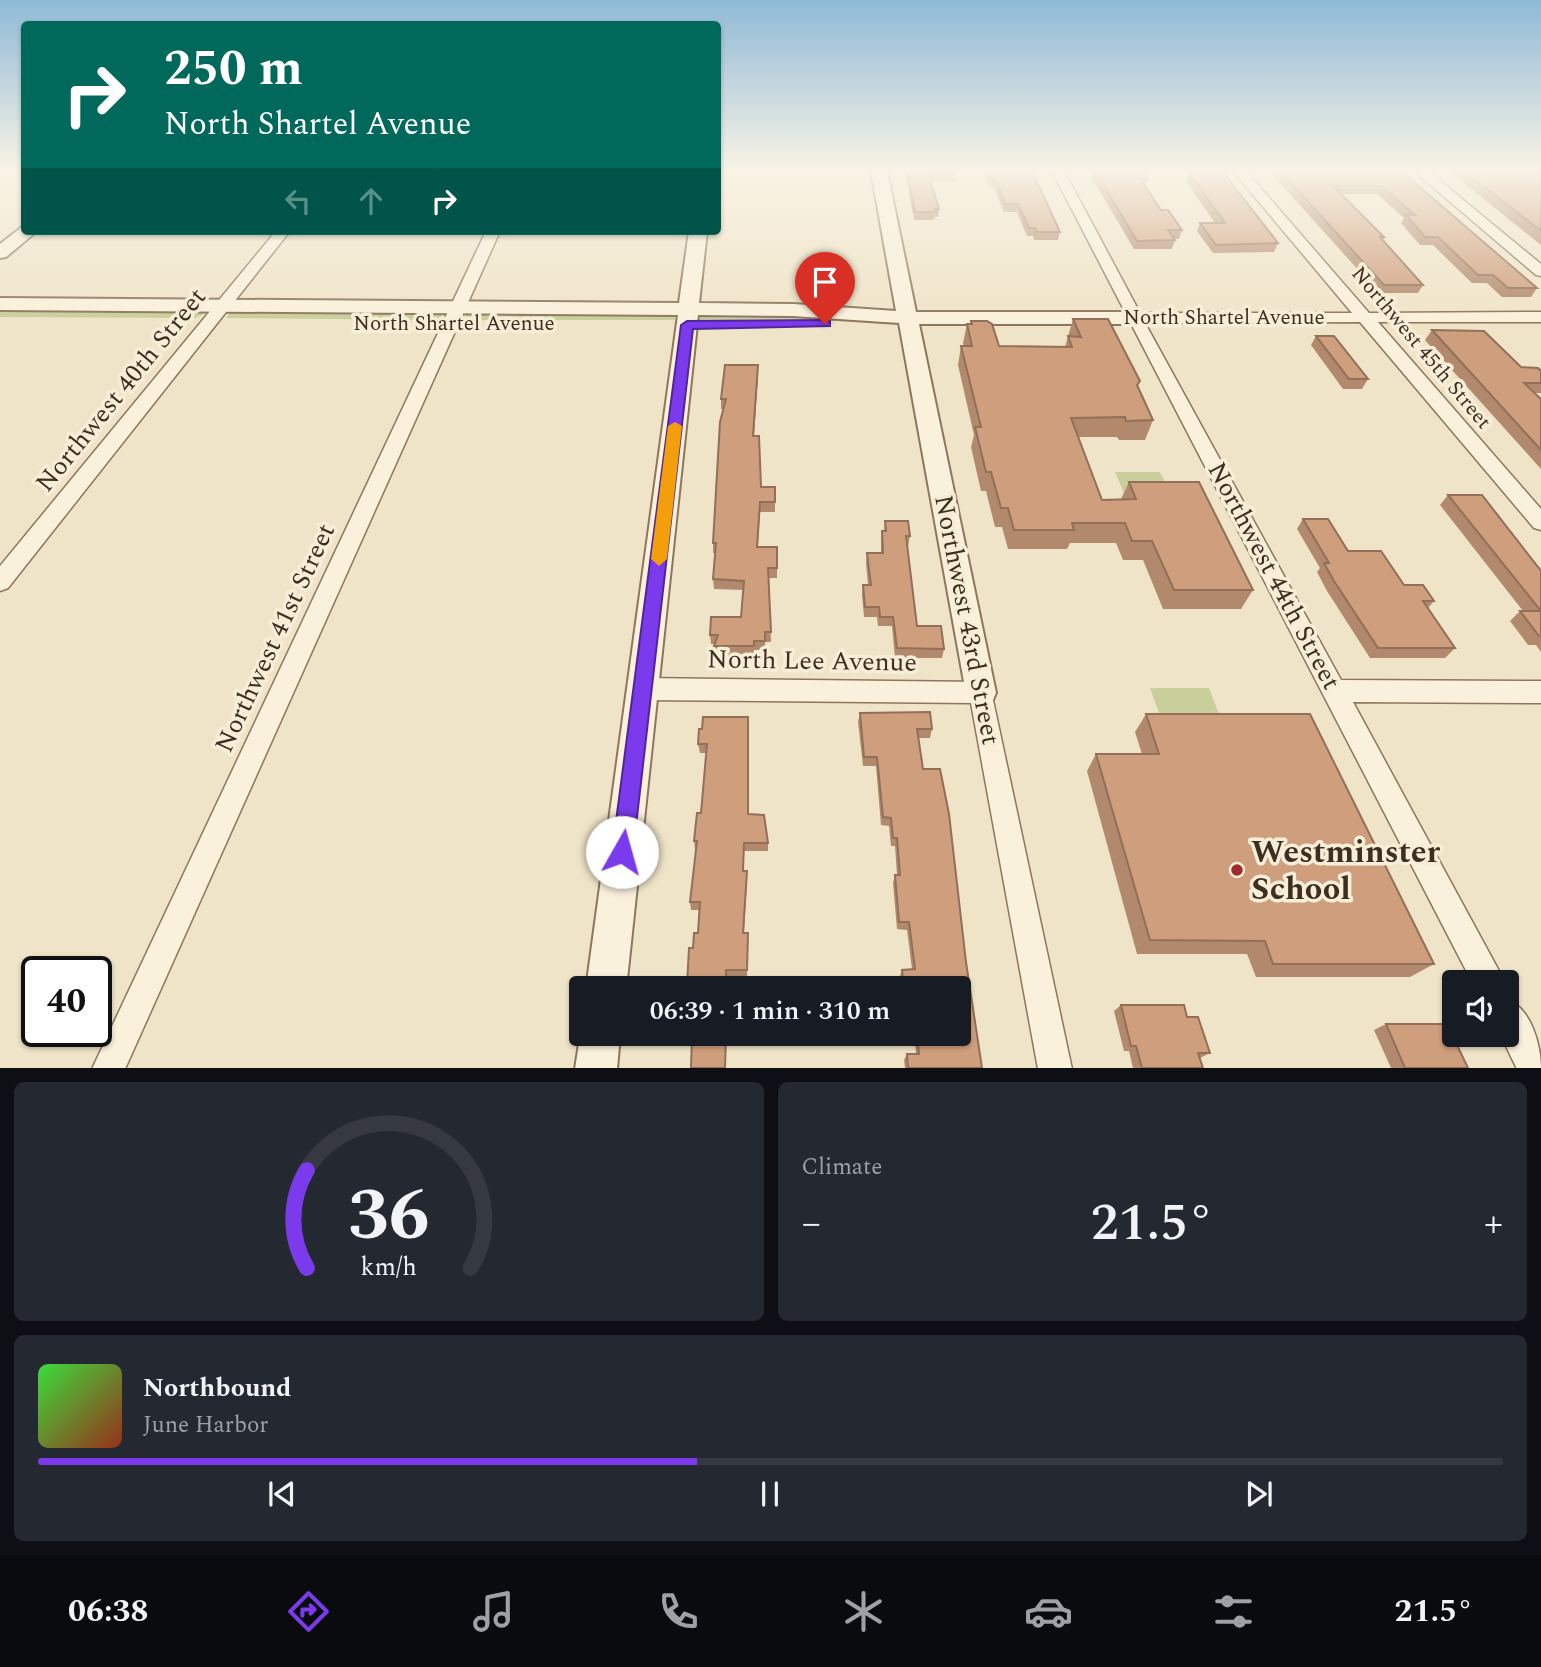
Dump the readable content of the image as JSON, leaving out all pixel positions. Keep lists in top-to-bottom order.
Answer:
{
  "streets": {
    "street": [
      "North Shartel Avenue",
      "Northwest 45th Street",
      "Northwest 40th Street",
      "Northwest 44th Street",
      "Northwest 43rd Street",
      "Northwest 41st Street",
      "North Lee Avenue"
    ]
  },
  "crossings": [
    ["North Shartel Avenue", "Northwest 45th Street"],
    ["North Shartel Avenue", "Northwest 40th Street"],
    ["North Shartel Avenue", "Northwest 44th Street"],
    ["North Shartel Avenue", "Northwest 43rd Street"],
    ["North Shartel Avenue", "Northwest 41st Street"],
    ["Northwest 43rd Street", "North Lee Avenue"]
  ],
  "places": ["Westminster School"],
  "page": {
    "turn": ["250 m", "North Shartel Avenue"],
    "limit": "40",
    "trip": "06:39 · 1 min · 310 m",
    "tile": "Climate",
    "heat": ["−", "21.5°", "+"],
    "song": ["Northbound", "June Harbor"],
    "tabs": ["06:38", "21.5°"],
    "gauge": ["36", "km/h"]
  }
}
